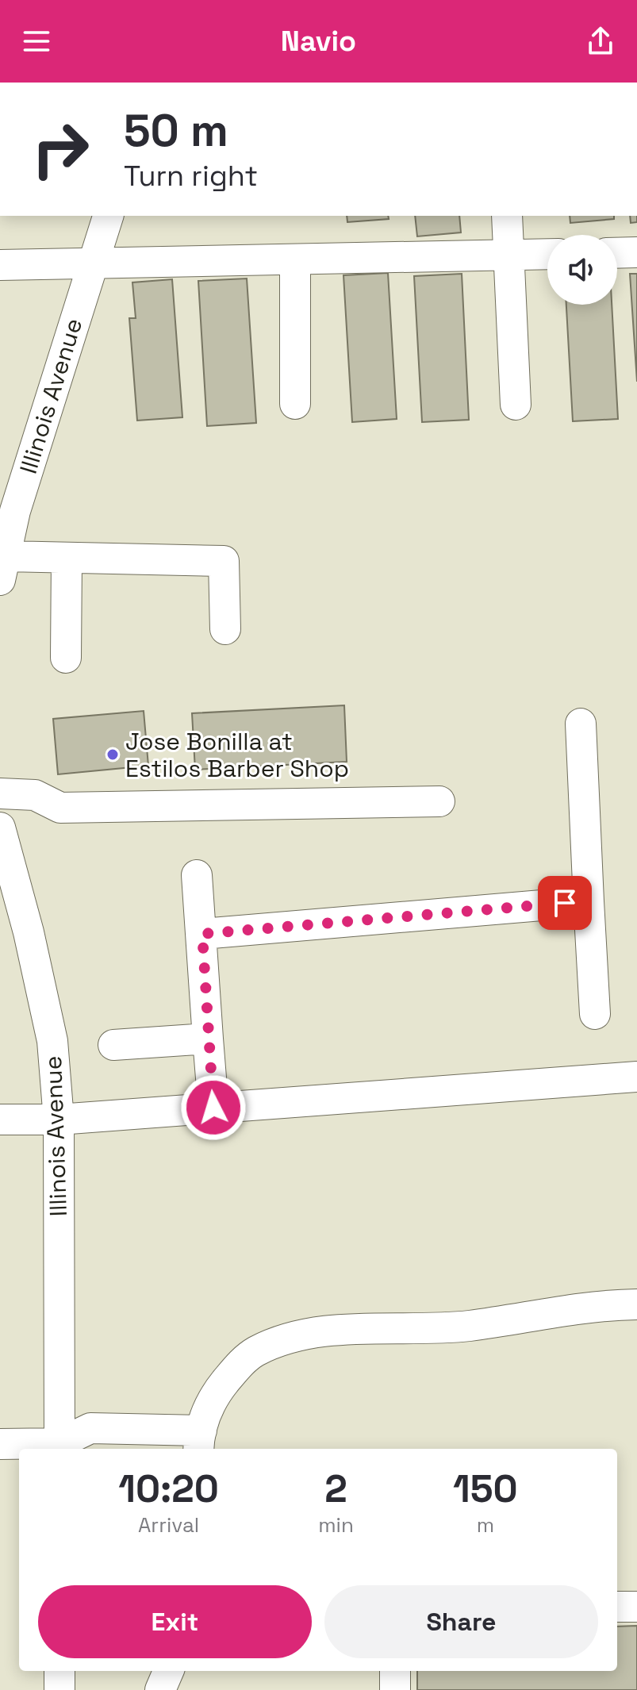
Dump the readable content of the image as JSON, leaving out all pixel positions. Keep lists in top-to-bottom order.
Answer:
{
  "streets": {
    "street": ["Illinois Avenue"]
  },
  "places": ["Jose Bonilla at Estilos Barber Shop"],
  "page": {
    "header": "Navio",
    "turn": ["50 m", "Turn right"],
    "eta": [
      "10:20",
      "Arrival",
      "2",
      "min",
      "150",
      "m"
    ],
    "buttons": ["Exit", "Share"]
  }
}
